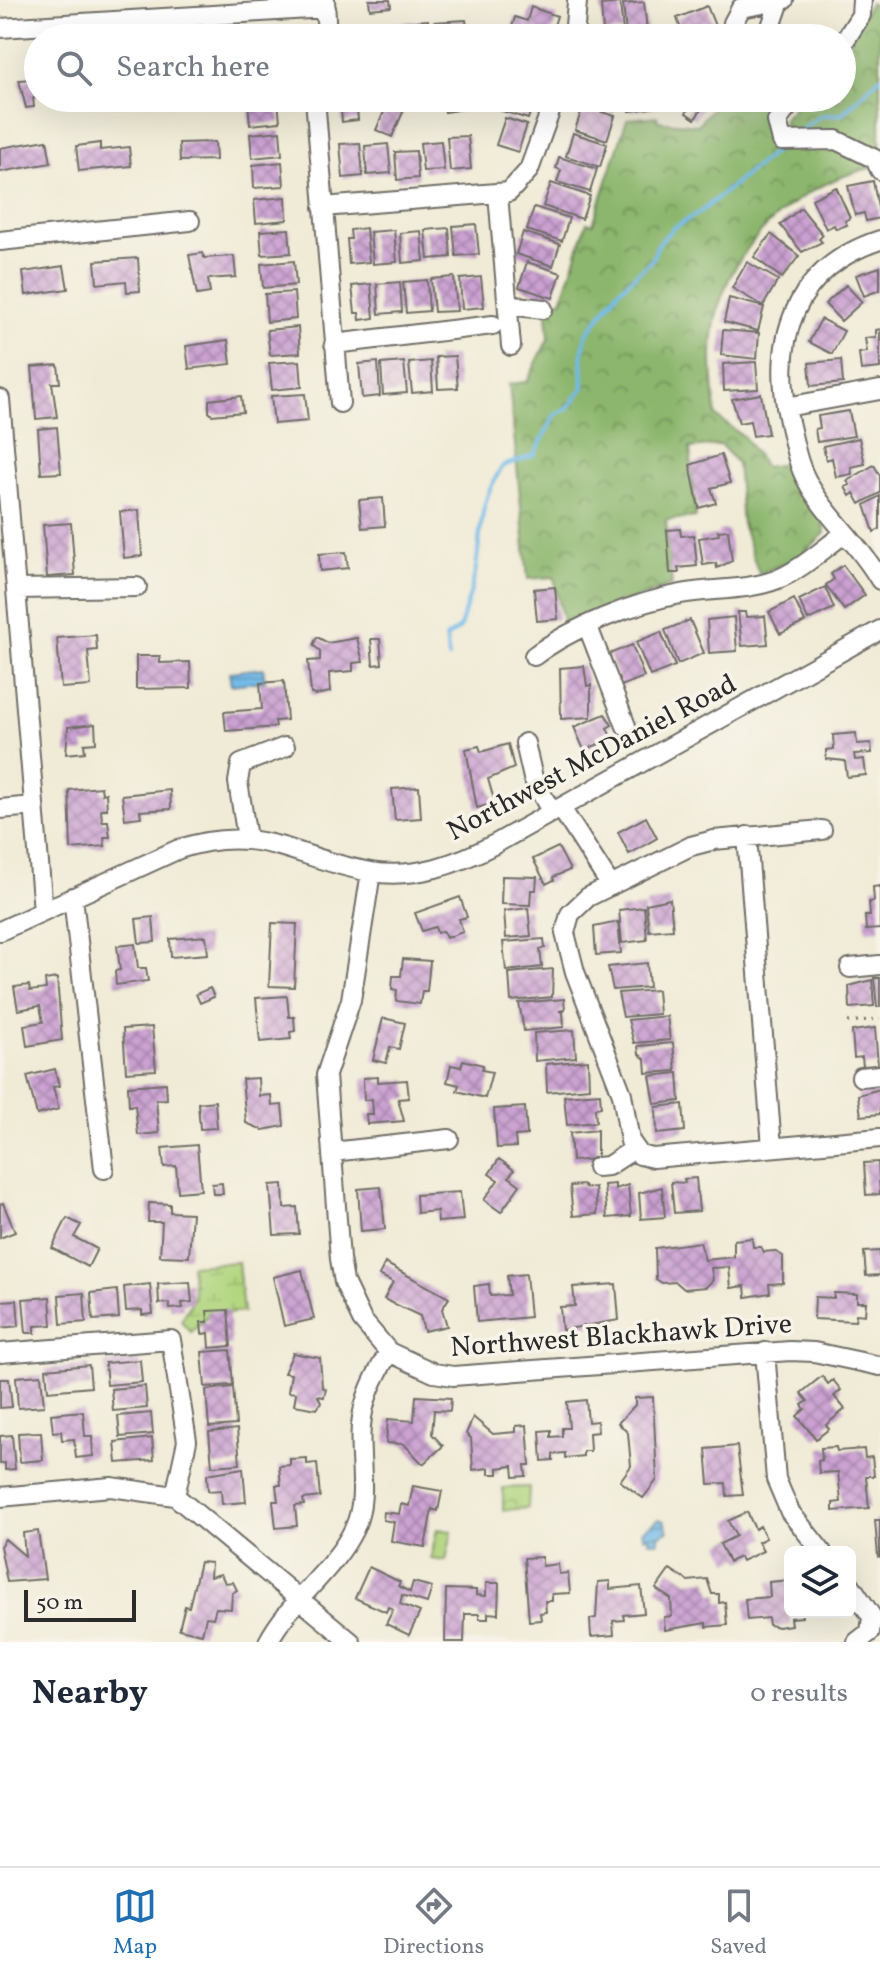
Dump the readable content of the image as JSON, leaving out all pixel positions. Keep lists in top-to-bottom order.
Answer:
{
  "streets": {
    "street": ["Northwest McDaniel Road", "Northwest Blackhawk Drive"]
  },
  "crossings": [
    ["Northwest McDaniel Road", "Northwest Blackhawk Drive"]
  ],
  "scale_bar": "50 m",
  "page": {
    "search": "Search here",
    "scale": "50 m",
    "heading": ["Nearby", "0 results"],
    "nav": ["Map", "Directions", "Saved"]
  }
}
